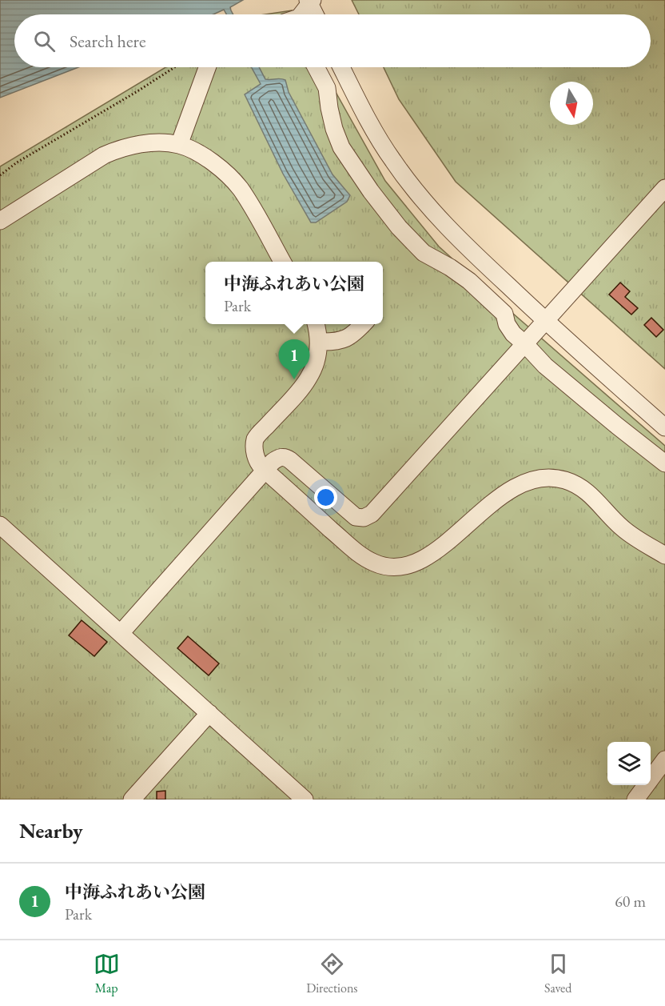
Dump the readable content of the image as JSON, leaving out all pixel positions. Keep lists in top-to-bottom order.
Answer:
{
  "north": "bottom",
  "page": {
    "search": "Search here",
    "popup": ["中海ふれあい公園", "Park"],
    "pins": "1",
    "heading": "Nearby",
    "list": [
      {
        "mark": "1",
        "name": "中海ふれあい公園",
        "note": "Park",
        "value": "60 m"
      }
    ],
    "nav": ["Map", "Directions", "Saved"]
  }
}
